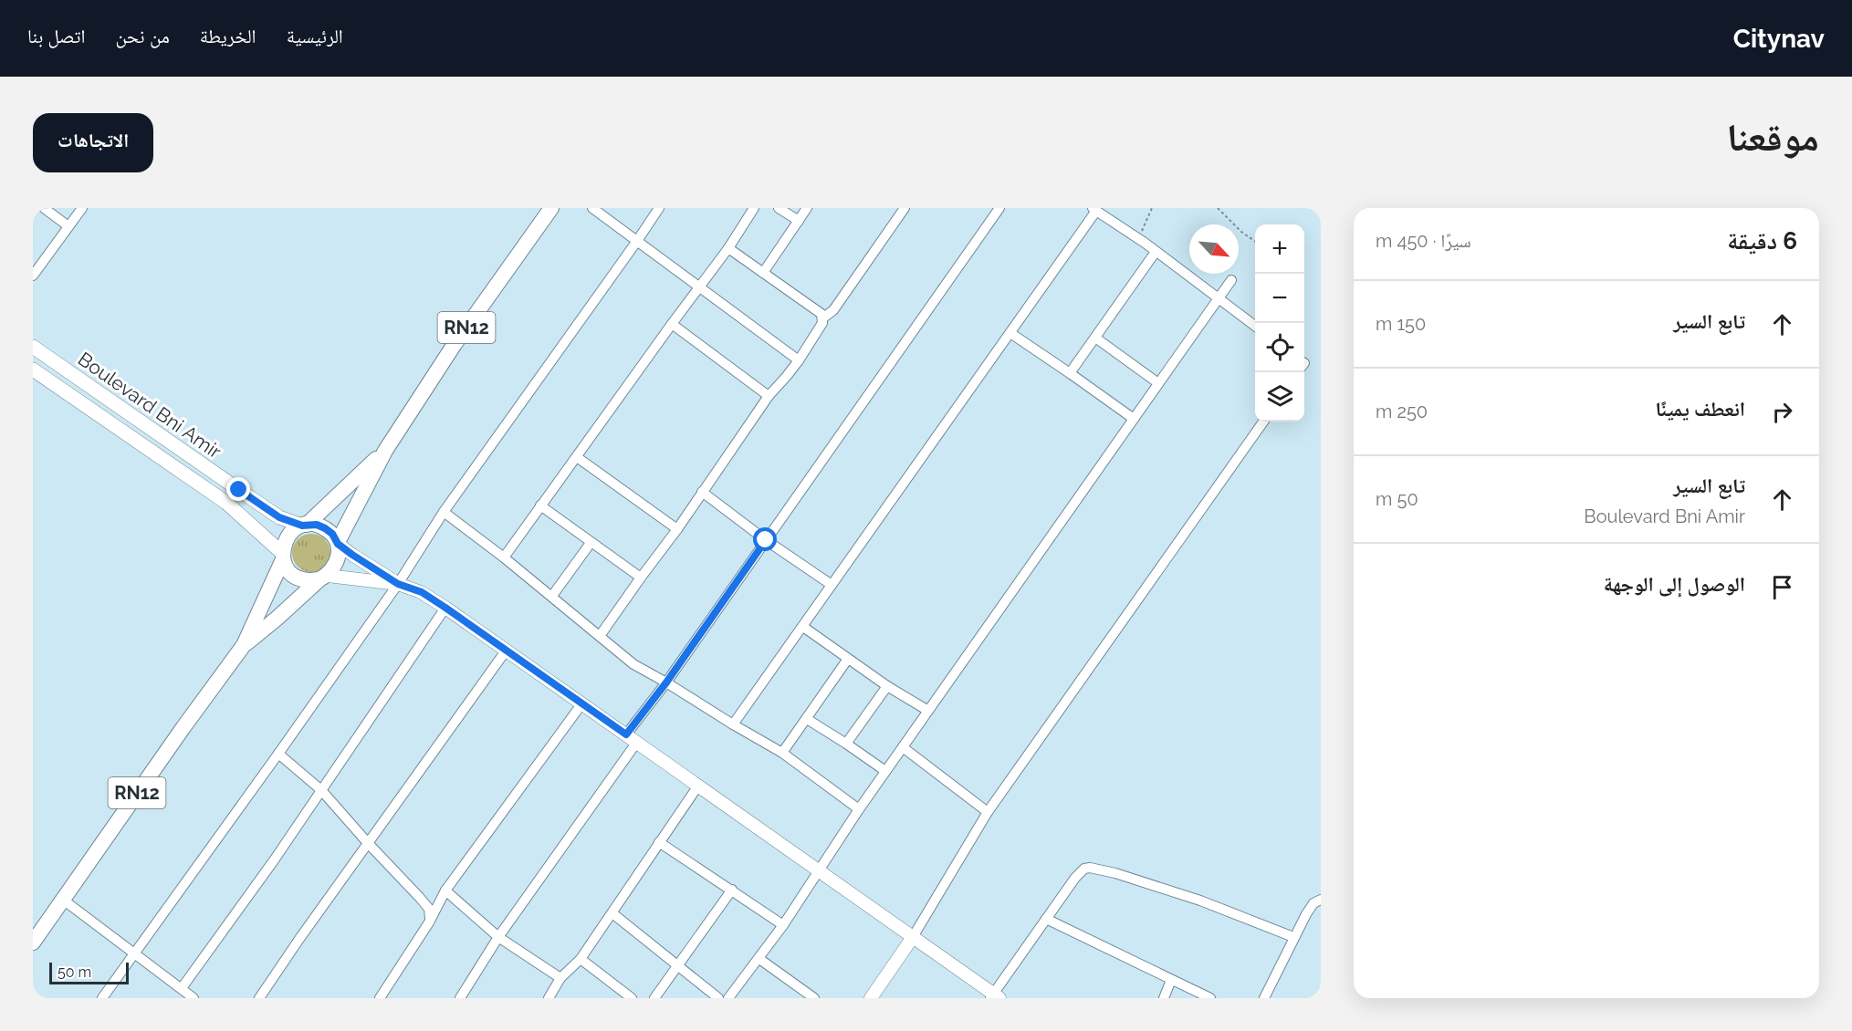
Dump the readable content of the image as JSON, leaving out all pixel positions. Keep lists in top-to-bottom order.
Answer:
{
  "streets": {
    "main road": ["RN12", "Boulevard Bni Amir"]
  },
  "crossings": [
    ["RN12", "Boulevard Bni Amir"]
  ],
  "scale_bar": "50 m",
  "north": "bottom right",
  "page": {
    "header": "Citynav",
    "nav": [
      "الرئيسية",
      "الخريطة",
      "من نحن",
      "اتصل بنا"
    ],
    "title": "موقعنا",
    "buttons": "الاتجاهات",
    "heading": ["6 دقيقة", "سيرًا · 450 m"],
    "map_buttons": ["+", "−"],
    "list": [
      ["تابع السير", "150 m"],
      ["انعطف يمينًا", "250 m"],
      ["تابع السير", "Boulevard Bni Amir", "50 m"],
      "الوصول إلى الوجهة"
    ],
    "scale": "50 m"
  }
}
